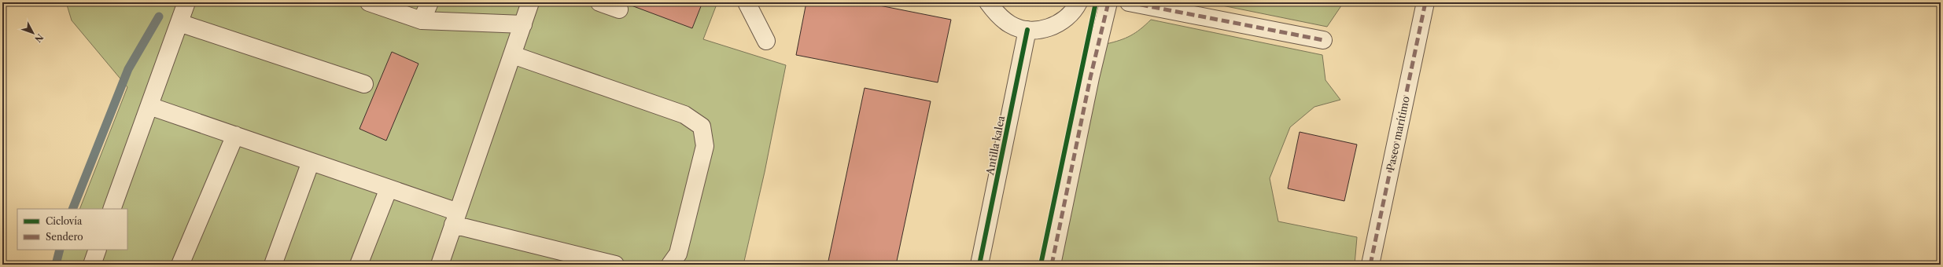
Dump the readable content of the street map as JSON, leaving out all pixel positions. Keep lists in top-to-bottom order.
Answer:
{
  "streets": {
    "street": ["Paseo marítimo", "Antilla kalea"]
  },
  "legend": ["Ciclovía", "Sendero"],
  "north": "bottom right"
}
